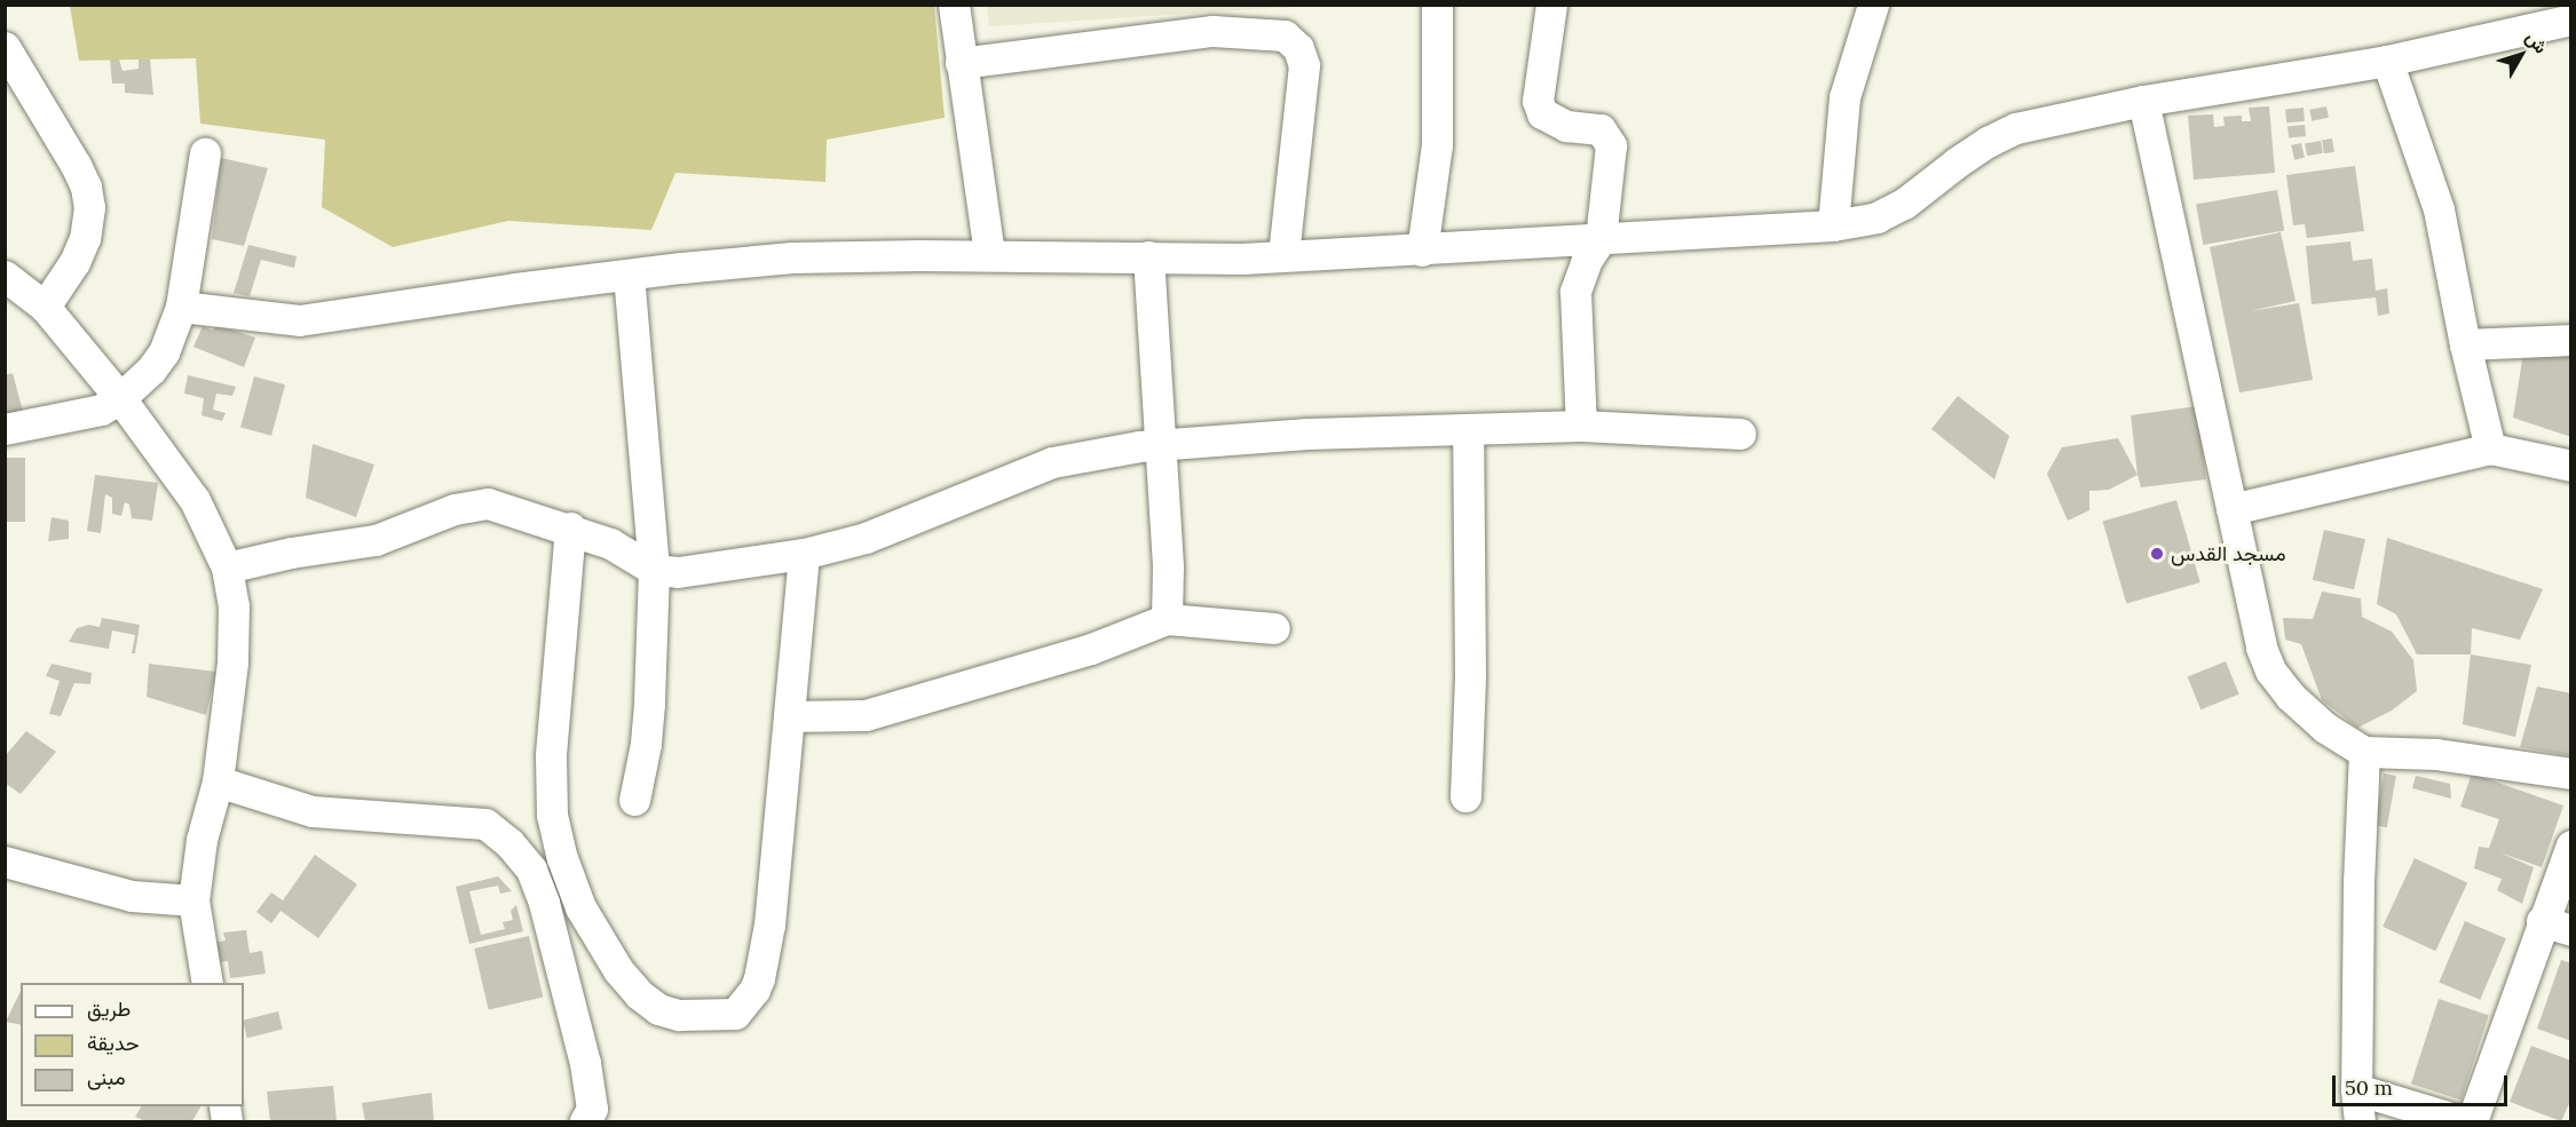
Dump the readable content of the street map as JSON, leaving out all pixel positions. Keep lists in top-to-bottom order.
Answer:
{
  "places": ["مسجد القدس"],
  "legend": ["طريق", "حديقة", "مبنى"],
  "scale_bar": "50 m",
  "north": "top right"
}
